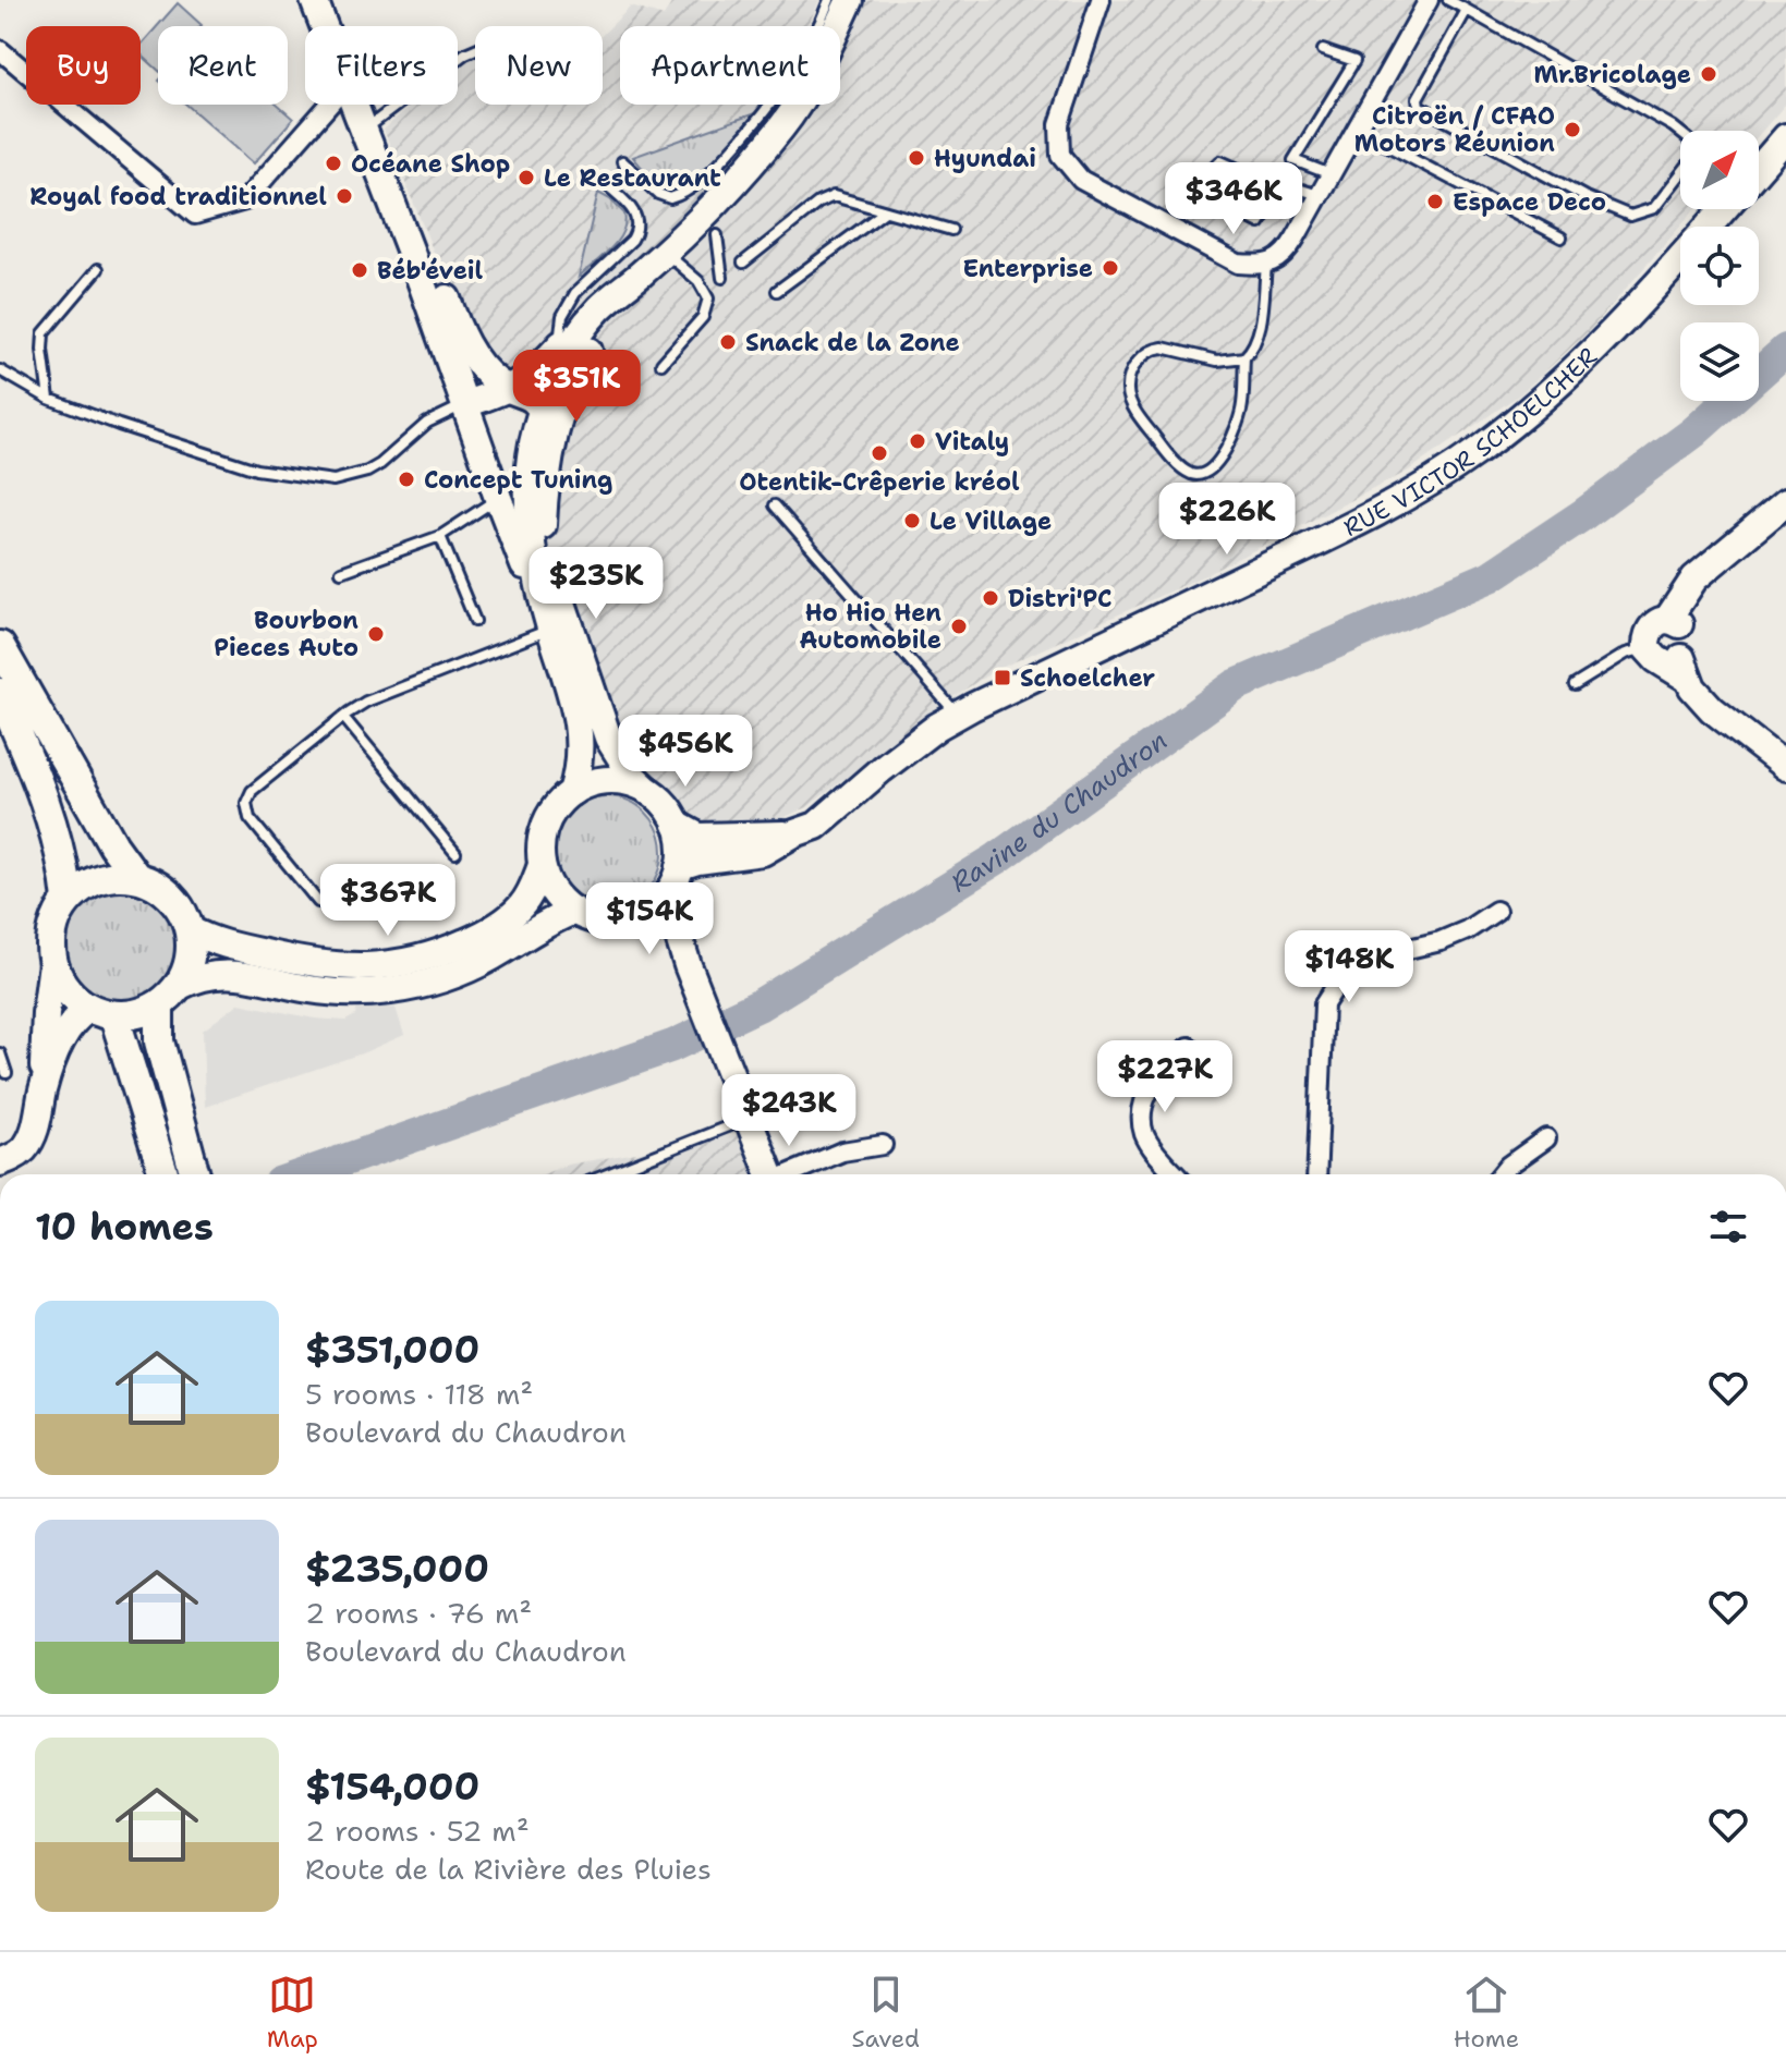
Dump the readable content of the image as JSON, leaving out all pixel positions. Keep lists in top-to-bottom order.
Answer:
{
  "streets": {
    "main road": ["RUE VICTOR SCHOELCHER"]
  },
  "water": ["Ravine du Chaudron"],
  "places": {
    "other": [
      "Mr.Bricolage",
      "Citroën / CFAO Motors Réunion",
      "Hyundai",
      "Océane Shop",
      "Le Restaurant",
      "Royal food traditionnel",
      "Espace Deco",
      "Enterprise",
      "Béb'éveil",
      "Snack de la Zone",
      "Vitaly",
      "Otentik-Crêperie kréol",
      "Concept Tuning",
      "Le Village",
      "Distri'PC",
      "Ho Hio Hen Automobile",
      "Bourbon Pieces Auto"
    ],
    "transit": ["Schoelcher"]
  },
  "north": "top right",
  "page": {
    "chip": [
      "Buy",
      "Rent",
      "Filters",
      "New",
      "Apartment"
    ],
    "price": [
      "$346K",
      "$351K",
      "$226K",
      "$235K",
      "$456K",
      "$367K",
      "$154K",
      "$148K",
      "$227K",
      "$243K"
    ],
    "heading": "10 homes",
    "list": [
      {
        "name": "$351,000",
        "note": "5 rooms · 118 m² · Boulevard du Chaudron"
      },
      {
        "name": "$235,000",
        "note": "2 rooms · 76 m² · Boulevard du Chaudron"
      },
      {
        "name": "$154,000",
        "note": "2 rooms · 52 m² · Route de la Rivière des Pluies"
      }
    ],
    "tabs": ["Map", "Saved", "Home"]
  }
}
